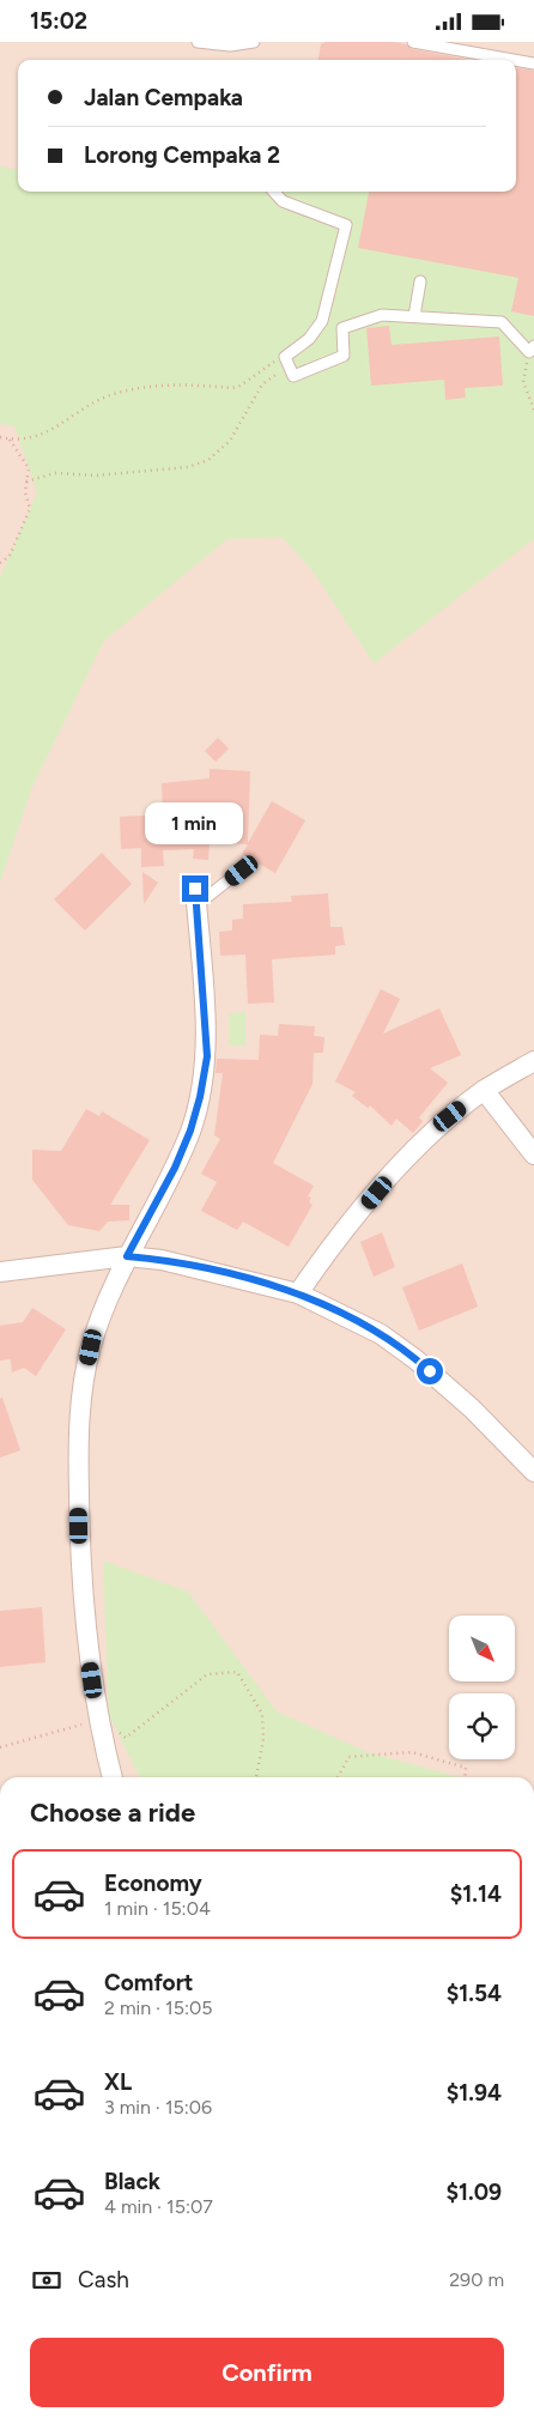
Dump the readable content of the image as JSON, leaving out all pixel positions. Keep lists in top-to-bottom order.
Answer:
{
  "north": "bottom right",
  "page": {
    "status": "15:02",
    "banner": ["Jalan Cempaka", "Lorong Cempaka 2"],
    "bubble": "1 min",
    "heading": "Choose a ride",
    "list": [
      {
        "name": "Economy",
        "note": "1 min · 15:04",
        "value": "$1.14"
      },
      {
        "name": "Comfort",
        "note": "2 min · 15:05",
        "value": "$1.54"
      },
      {
        "name": "XL",
        "note": "3 min · 15:06",
        "value": "$1.94"
      },
      {
        "name": "Black",
        "note": "4 min · 15:07",
        "value": "$1.09"
      }
    ],
    "pay": ["Cash", "290 m"],
    "buttons": "Confirm"
  }
}
